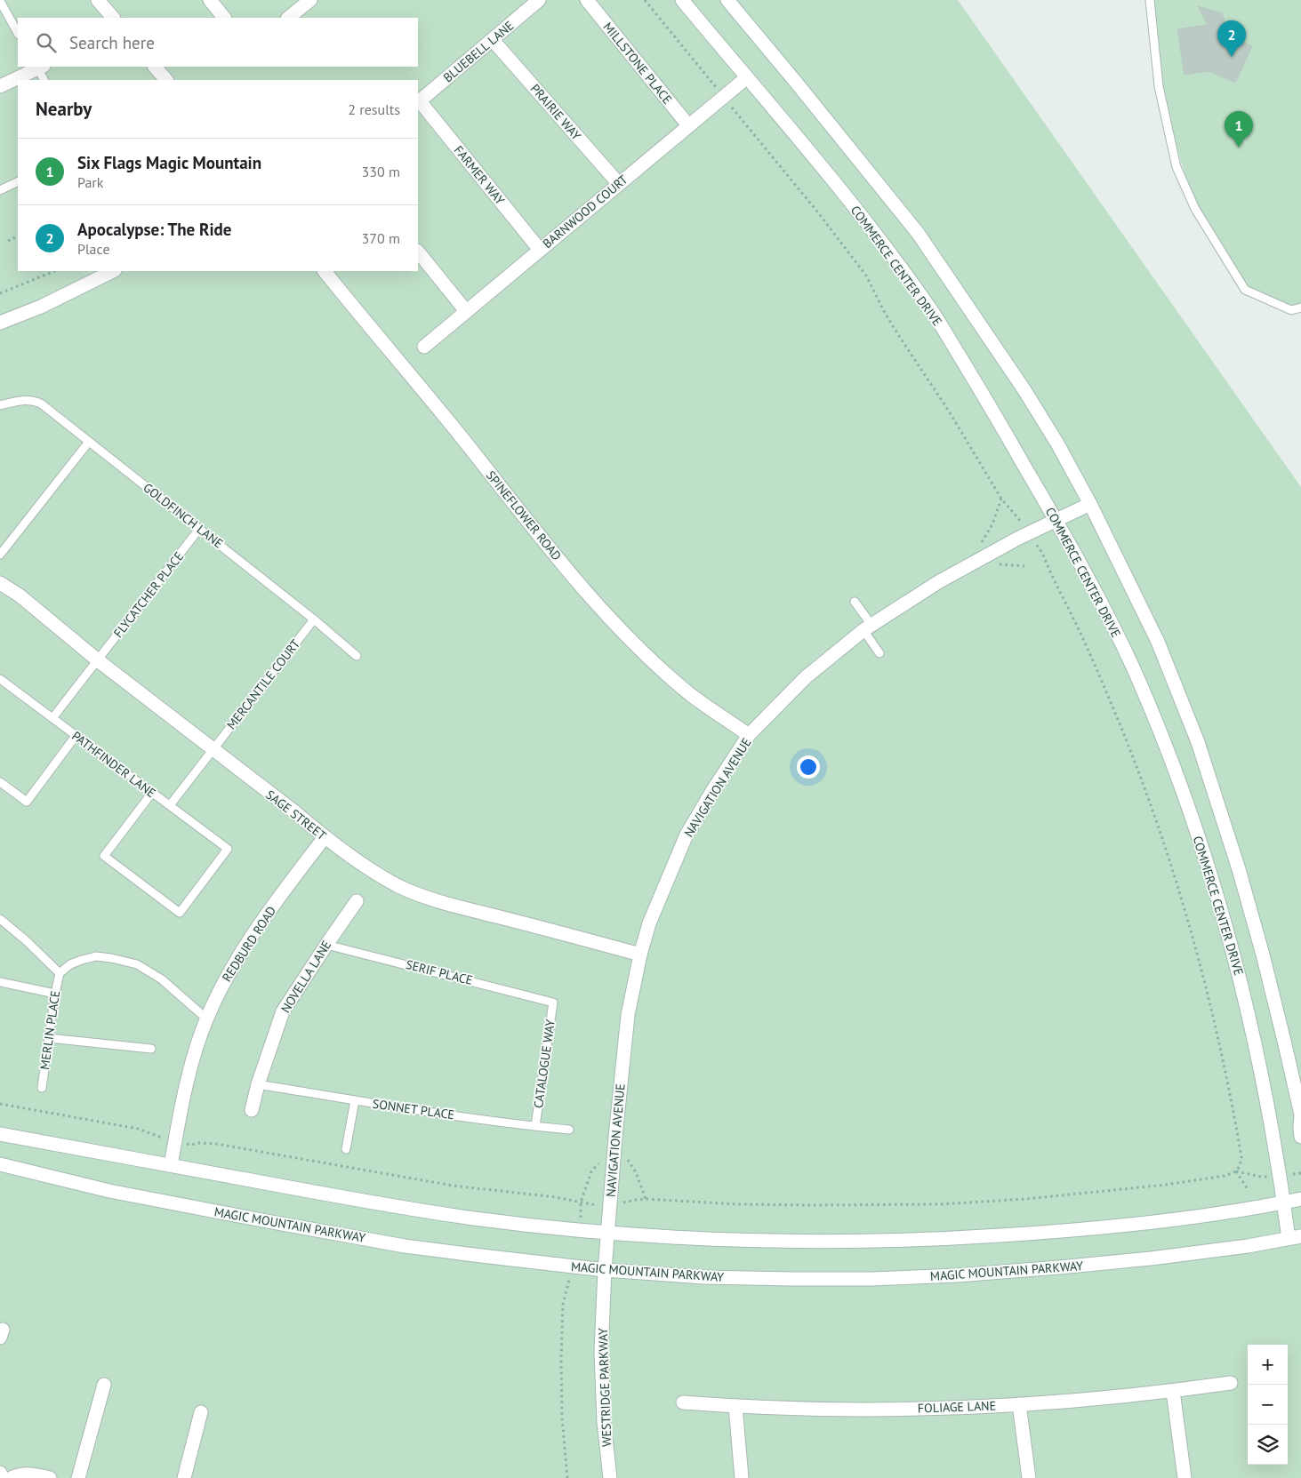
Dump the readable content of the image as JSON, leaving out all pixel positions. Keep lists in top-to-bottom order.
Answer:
{
  "streets": {
    "street": [
      "BLUEBELL LANE",
      "MILLSTONE PLACE",
      "PRAIRIE WAY",
      "FARMER WAY",
      "BARNWOOD COURT",
      "COMMERCE CENTER DRIVE",
      "SPINEFLOWER ROAD",
      "NAVIGATION AVENUE",
      "SAGE STREET",
      "REDBURD ROAD",
      "NOVELLA LANE",
      "MAGIC MOUNTAIN PARKWAY",
      "WESTRIDGE PARKWAY",
      "FOLIAGE LANE"
    ],
    "lane": [
      "GOLDFINCH LANE",
      "FLYCATCHER PLACE",
      "MERCANTILE COURT",
      "PATHFINDER LANE",
      "SERIF PLACE",
      "MERLIN PLACE",
      "CATALOGUE WAY",
      "SONNET PLACE"
    ]
  },
  "crossings": [
    ["BLUEBELL LANE", "PRAIRIE WAY"],
    ["BLUEBELL LANE", "FARMER WAY"],
    ["MILLSTONE PLACE", "BARNWOOD COURT"],
    ["PRAIRIE WAY", "BARNWOOD COURT"],
    ["FARMER WAY", "BARNWOOD COURT"],
    ["BARNWOOD COURT", "COMMERCE CENTER DRIVE"],
    ["COMMERCE CENTER DRIVE", "NAVIGATION AVENUE"],
    ["COMMERCE CENTER DRIVE", "MAGIC MOUNTAIN PARKWAY"],
    ["GOLDFINCH LANE", "FLYCATCHER PLACE"],
    ["GOLDFINCH LANE", "MERCANTILE COURT"],
    ["SPINEFLOWER ROAD", "NAVIGATION AVENUE"],
    ["FLYCATCHER PLACE", "PATHFINDER LANE"],
    ["FLYCATCHER PLACE", "SAGE STREET"],
    ["MERCANTILE COURT", "PATHFINDER LANE"],
    ["MERCANTILE COURT", "SAGE STREET"],
    ["NAVIGATION AVENUE", "SAGE STREET"],
    ["NAVIGATION AVENUE", "MAGIC MOUNTAIN PARKWAY"],
    ["NAVIGATION AVENUE", "WESTRIDGE PARKWAY"],
    ["SAGE STREET", "REDBURD ROAD"],
    ["SERIF PLACE", "NOVELLA LANE"],
    ["SERIF PLACE", "CATALOGUE WAY"],
    ["NOVELLA LANE", "SONNET PLACE"],
    ["CATALOGUE WAY", "SONNET PLACE"],
    ["MAGIC MOUNTAIN PARKWAY", "WESTRIDGE PARKWAY"]
  ],
  "page": {
    "search": "Search here",
    "pins": ["2", "1"],
    "heading": ["Nearby", "2 results"],
    "list": [
      {
        "mark": "1",
        "name": "Six Flags Magic Mountain",
        "note": "Park",
        "value": "330 m"
      },
      {
        "mark": "2",
        "name": "Apocalypse: The Ride",
        "note": "Place",
        "value": "370 m"
      }
    ],
    "map_buttons": ["+", "−"]
  }
}
